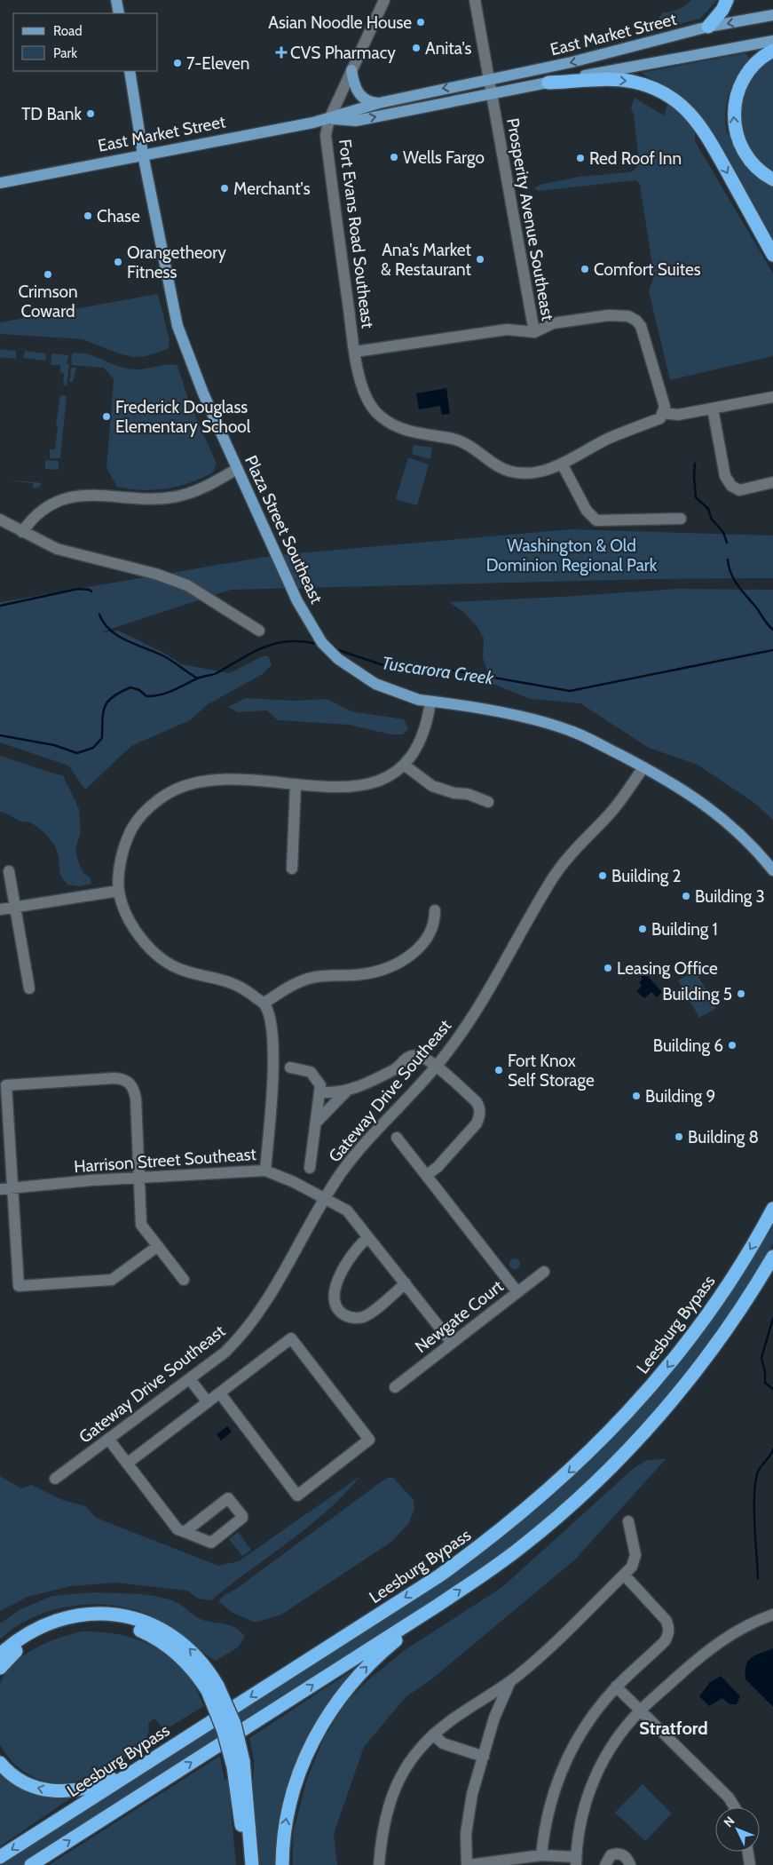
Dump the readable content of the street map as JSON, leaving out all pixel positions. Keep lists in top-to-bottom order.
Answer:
{
  "streets": {
    "highway": ["Leesburg Bypass"],
    "main road": ["East Market Street", "Plaza Street Southeast"],
    "street": [
      "Prosperity Avenue Southeast",
      "Fort Evans Road Southeast",
      "Gateway Drive Southeast",
      "Harrison Street Southeast",
      "Newgate Court"
    ]
  },
  "crossings": [
    ["East Market Street", "Prosperity Avenue Southeast"],
    ["East Market Street", "Fort Evans Road Southeast"],
    ["East Market Street", "Plaza Street Southeast"],
    ["Prosperity Avenue Southeast", "Fort Evans Road Southeast"],
    ["Plaza Street Southeast", "Gateway Drive Southeast"],
    ["Gateway Drive Southeast", "Harrison Street Southeast"],
    ["Harrison Street Southeast", "Newgate Court"]
  ],
  "districts": ["Stratford"],
  "water": ["Tuscarora Creek"],
  "parks": ["Washington & Old Dominion Regional Park"],
  "places": {
    "other": [
      "Asian Noodle House",
      "Anita's",
      "7-Eleven",
      "TD Bank",
      "Wells Fargo",
      "Red Roof Inn",
      "Merchant's",
      "Chase",
      "Ana's Market & Restaurant",
      "Orangetheory Fitness",
      "Comfort Suites",
      "Crimson Coward",
      "Frederick Douglass Elementary School",
      "Building 2",
      "Building 3",
      "Building 1",
      "Leasing Office",
      "Building 5",
      "Building 6",
      "Fort Knox Self Storage",
      "Building 9",
      "Building 8"
    ],
    "health": ["CVS Pharmacy"]
  },
  "legend": ["Road", "Park"],
  "north": "top left"
}
